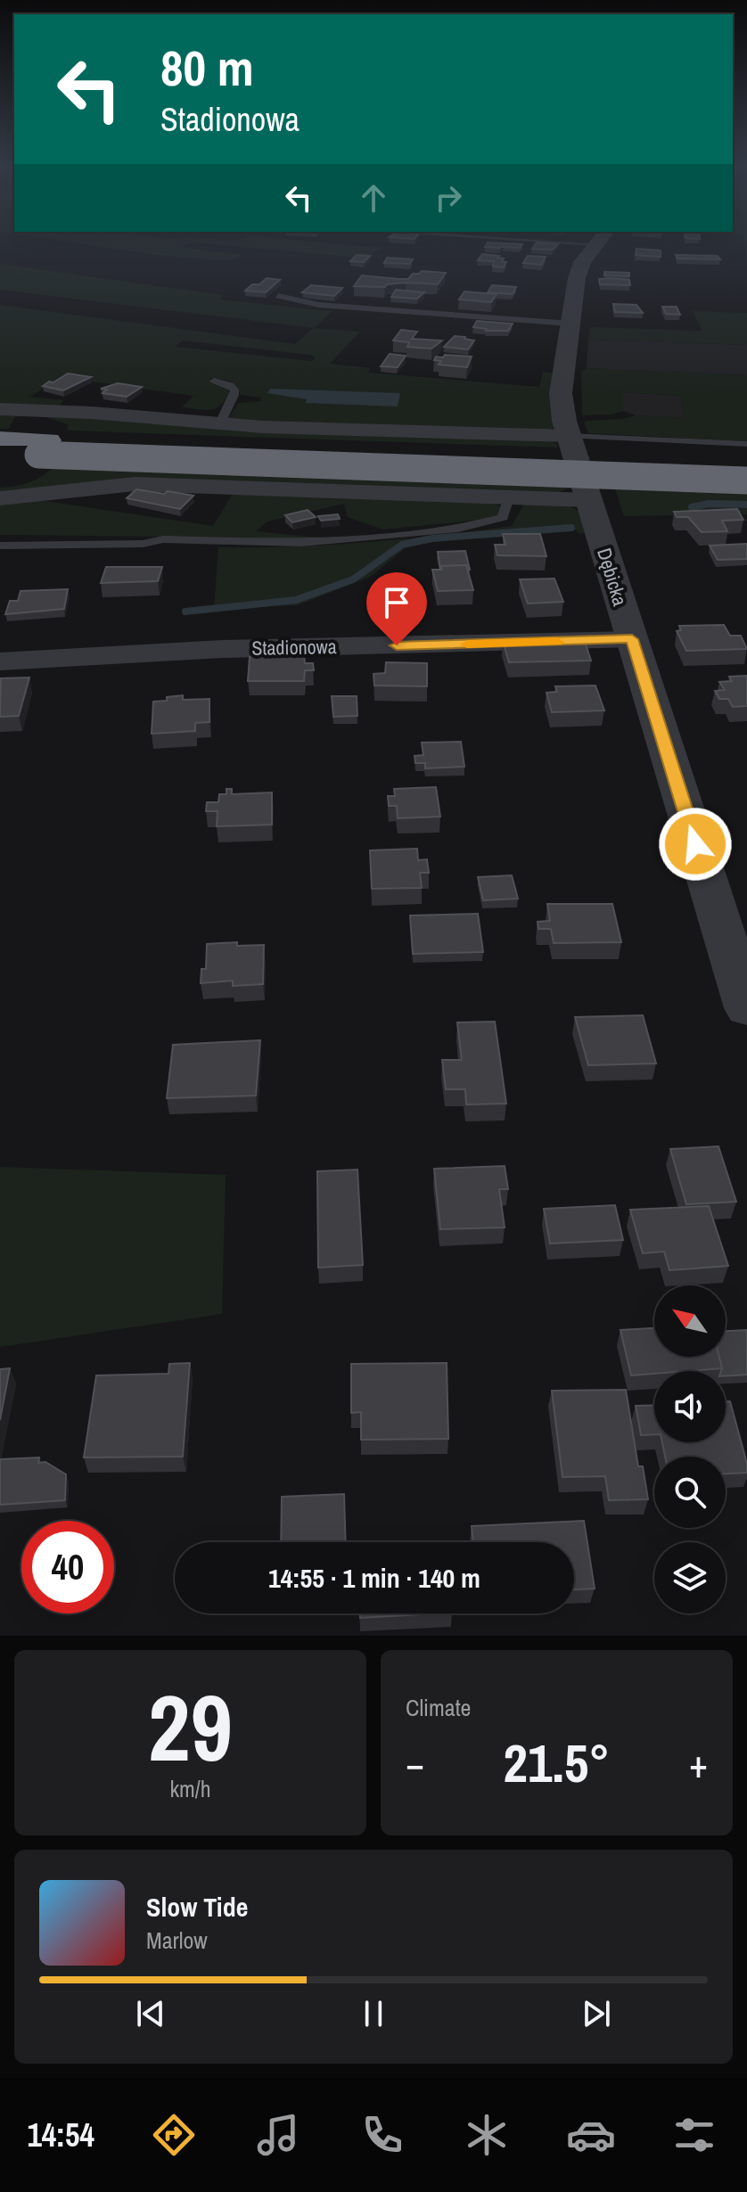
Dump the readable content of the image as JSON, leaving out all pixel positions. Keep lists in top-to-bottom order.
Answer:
{
  "streets": {
    "street": ["Dębicka", "Stadionowa"]
  },
  "crossings": [
    ["Dębicka", "Stadionowa"]
  ],
  "north": "top left",
  "page": {
    "turn": ["80 m", "Stadionowa"],
    "limit": "40",
    "trip": "14:55 · 1 min · 140 m",
    "tile": [
      ["29", "km/h"],
      "Climate"
    ],
    "heat": ["−", "21.5°", "+"],
    "song": ["Slow Tide", "Marlow"],
    "tabs": "14:54"
  }
}
